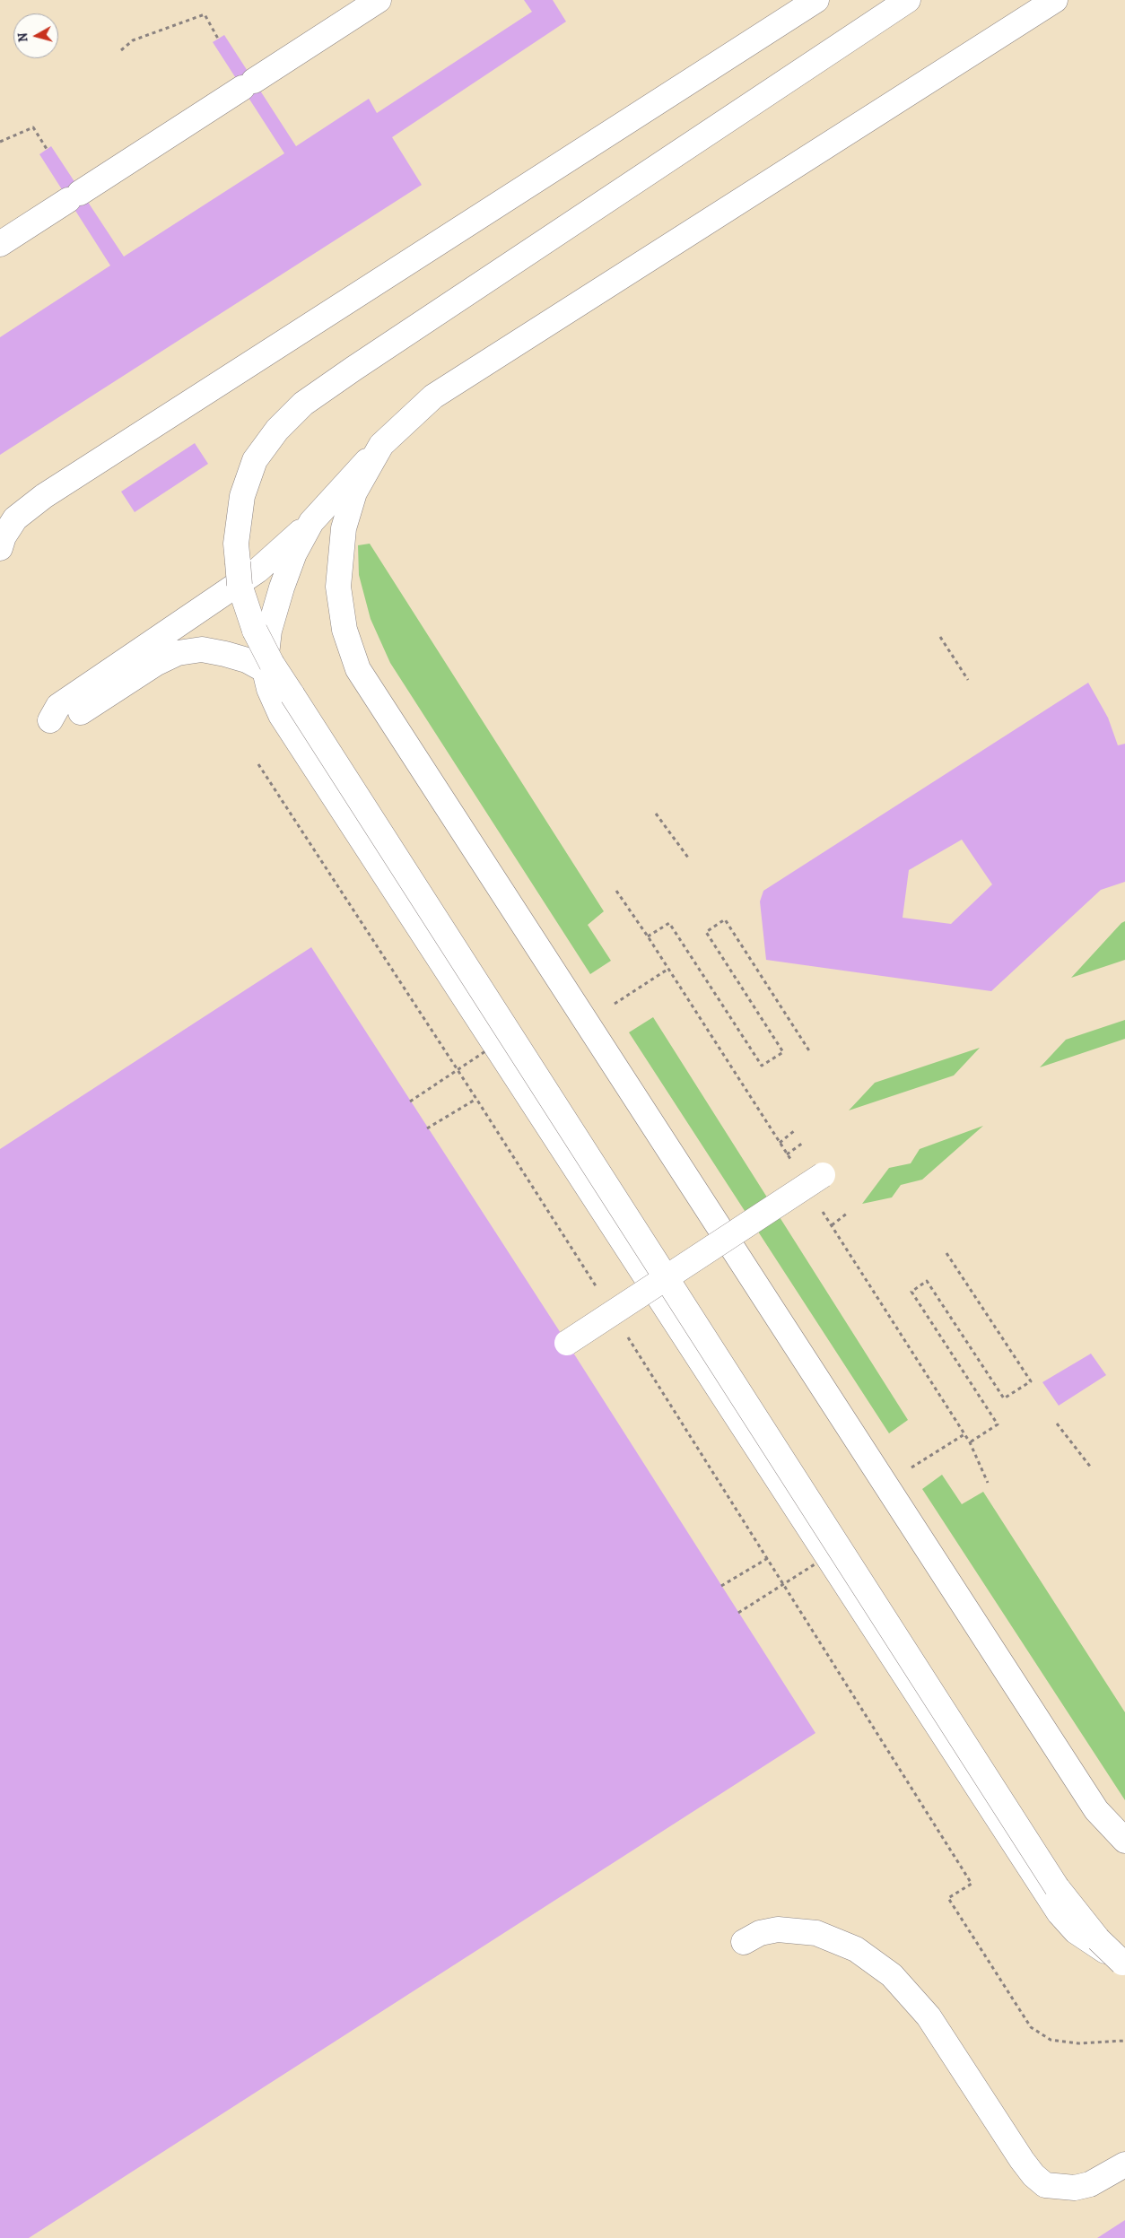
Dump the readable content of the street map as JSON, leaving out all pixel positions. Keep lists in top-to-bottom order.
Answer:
{
  "north": "left"
}
